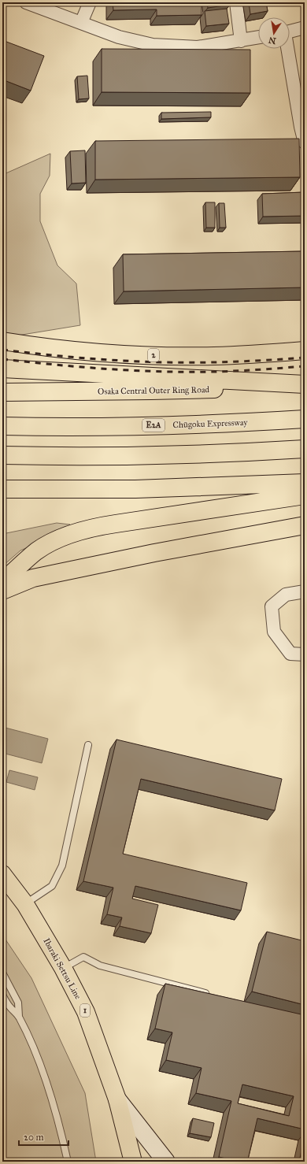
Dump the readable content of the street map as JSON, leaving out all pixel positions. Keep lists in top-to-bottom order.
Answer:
{
  "streets": {
    "main road": [
      "2",
      "Osaka Central Outer Ring Road",
      "Chūgoku Expressway",
      "E2A",
      "Ibaraki Settsu Line",
      "1"
    ]
  },
  "scale_bar": "20 m",
  "north": "bottom"
}
